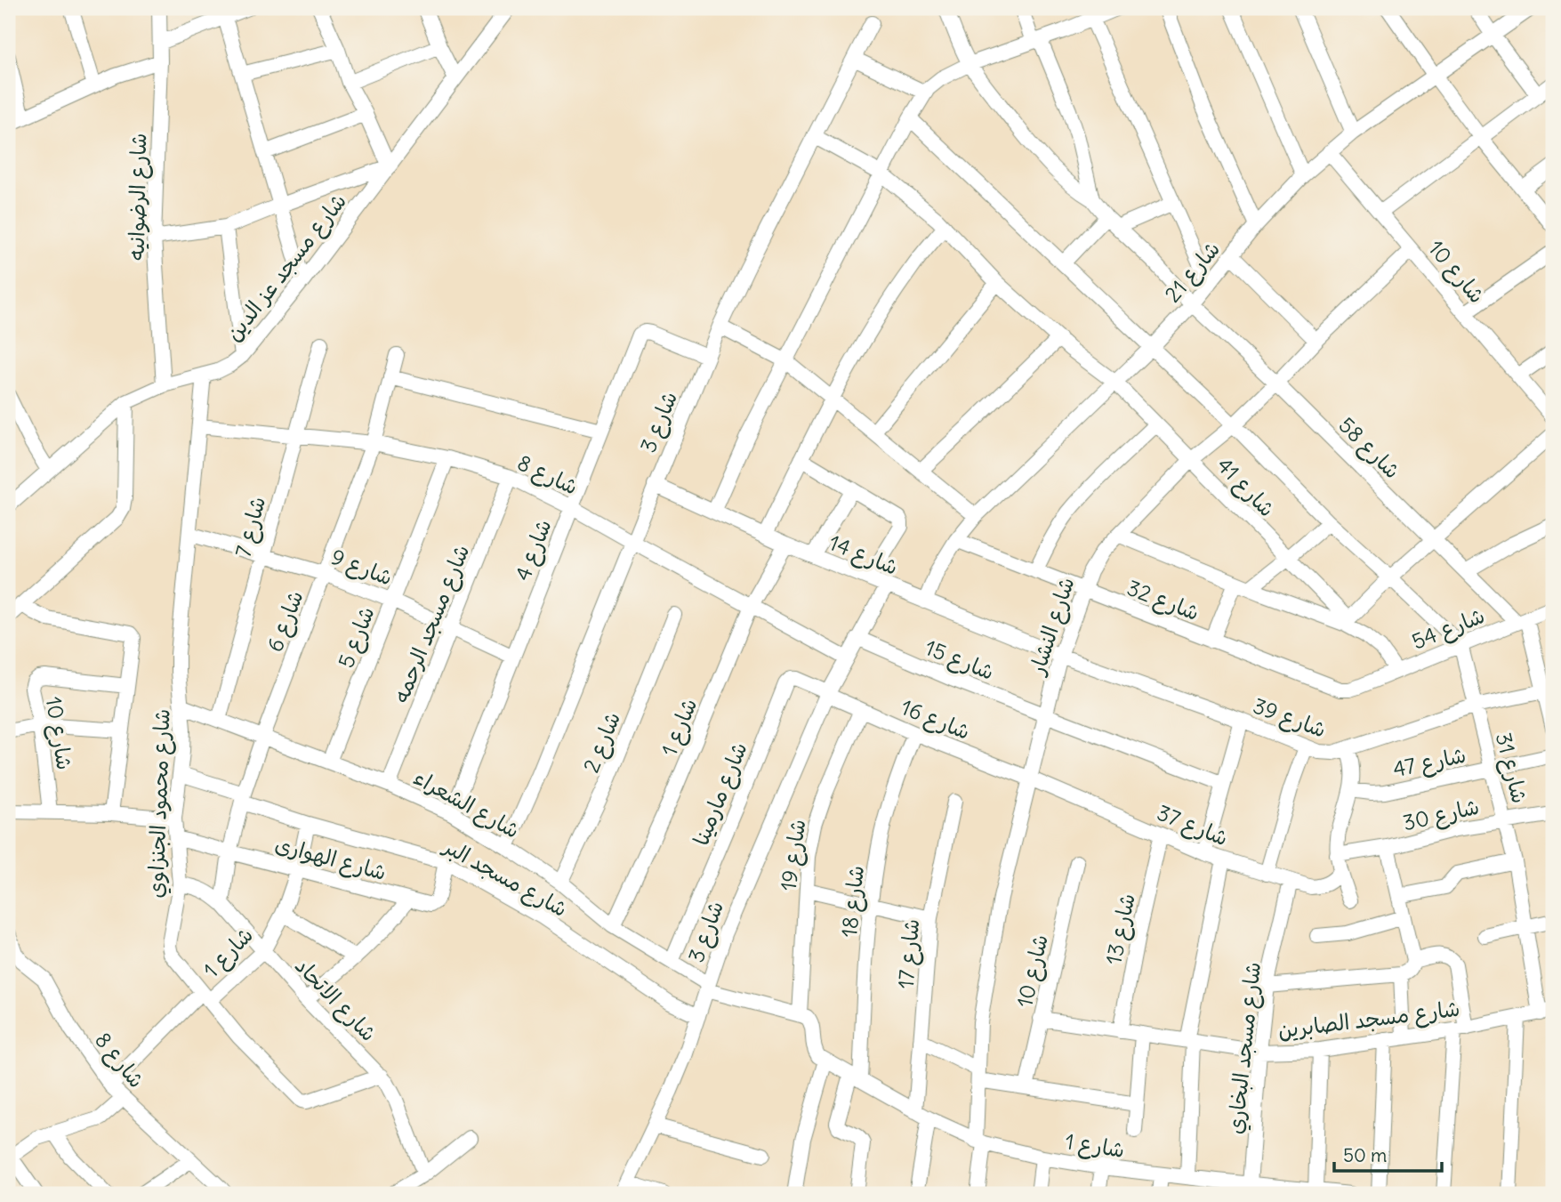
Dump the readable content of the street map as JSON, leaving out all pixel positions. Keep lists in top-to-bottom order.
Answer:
{
  "streets": {
    "street": [
      "شارع الرضوانيه",
      "شارع مسجد عز الدين",
      "شارع 21",
      "شارع 10",
      "شارع 3",
      "شارع 58",
      "شارع 8",
      "شارع 41",
      "شارع 7",
      "شارع 4",
      "شارع 14",
      "شارع 9",
      "شارع 32",
      "شارع 6",
      "شارع مسجد الرحمه",
      "شارع النشار",
      "شارع 54",
      "شارع 5",
      "شارع 15",
      "شارع 39",
      "شارع 16",
      "شارع 1",
      "شارع 2",
      "شارع 47",
      "شارع 31",
      "شارع مارمينا",
      "شارع محمود الجنزاوي",
      "شارع الشعراء",
      "شارع 30",
      "شارع 37",
      "شارع 19",
      "شارع الهوارى",
      "شارع مسجد البر",
      "شارع 18",
      "شارع 13",
      "شارع 17",
      "شارع الاتحاد",
      "شارع مسجد الصابرين",
      "شارع مسجد البخاري"
    ]
  },
  "crossings": [
    ["شارع الرضوانيه", "شارع مسجد عز الدين"],
    ["شارع مسجد عز الدين", "شارع محمود الجنزاوي"],
    ["شارع 21", "شارع 10"],
    ["شارع 21", "شارع 58"],
    ["شارع 21", "شارع 41"],
    ["شارع 21", "شارع 14"],
    ["شارع 21", "شارع 32"],
    ["شارع 10", "شارع النشار"],
    ["شارع 10", "شارع مسجد الصابرين"],
    ["شارع 3", "شارع 8"],
    ["شارع 3", "شارع 41"],
    ["شارع 3", "شارع 4"],
    ["شارع 3", "شارع 14"],
    ["شارع 3", "شارع 15"],
    ["شارع 3", "شارع 16"],
    ["شارع 3", "شارع مارمينا"],
    ["شارع 3", "شارع الشعراء"],
    ["شارع 3", "شارع مسجد البر"],
    ["شارع 58", "شارع النشار"],
    ["شارع 58", "شارع 54"],
    ["شارع 8", "شارع 7"],
    ["شارع 8", "شارع 4"],
    ["شارع 8", "شارع 6"],
    ["شارع 8", "شارع مسجد الرحمه"],
    ["شارع 8", "شارع 5"],
    ["شارع 8", "شارع 1"],
    ["شارع 8", "شارع محمود الجنزاوي"],
    ["شارع 41", "شارع النشار"],
    ["شارع 7", "شارع 9"],
    ["شارع 7", "شارع الشعراء"],
    ["شارع 4", "شارع 9"],
    ["شارع 4", "شارع الشعراء"],
    ["شارع 14", "شارع النشار"],
    ["شارع 14", "شارع 39"],
    ["شارع 14", "شارع 1"],
    ["شارع 9", "شارع 6"],
    ["شارع 9", "شارع مسجد الرحمه"],
    ["شارع 9", "شارع 5"],
    ["شارع 9", "شارع محمود الجنزاوي"],
    ["شارع 32", "شارع النشار"],
    ["شارع 32", "شارع 54"],
    ["شارع 6", "شارع الشعراء"],
    ["شارع 6", "شارع الهوارى"],
    ["شارع 6", "شارع مسجد البر"],
    ["شارع 6", "شارع الاتحاد"],
    ["شارع مسجد الرحمه", "شارع الشعراء"],
    ["شارع النشار", "شارع 15"],
    ["شارع النشار", "شارع 39"],
    ["شارع النشار", "شارع 16"],
    ["شارع النشار", "شارع 1"],
    ["شارع النشار", "شارع 37"],
    ["شارع 54", "شارع 31"],
    ["شارع 5", "شارع الشعراء"],
    ["شارع 39", "شارع 31"],
    ["شارع 16", "شارع مارمينا"],
    ["شارع 16", "شارع 37"],
    ["شارع 16", "شارع 19"],
    ["شارع 16", "شارع 18"],
    ["شارع 1", "شارع محمود الجنزاوي"],
    ["شارع 1", "شارع الشعراء"],
    ["شارع 1", "شارع الهوارى"],
    ["شارع 1", "شارع مسجد البر"],
    ["شارع 1", "شارع 18"],
    ["شارع 1", "شارع 17"],
    ["شارع 1", "شارع الاتحاد"],
    ["شارع 1", "شارع مسجد البخاري"],
    ["شارع 2", "شارع الشعراء"],
    ["شارع 47", "شارع 31"],
    ["شارع 31", "شارع 30"],
    ["شارع 31", "شارع مسجد الصابرين"],
    ["شارع مارمينا", "شارع الشعراء"],
    ["شارع محمود الجنزاوي", "شارع الشعراء"],
    ["شارع محمود الجنزاوي", "شارع الهوارى"],
    ["شارع محمود الجنزاوي", "شارع مسجد البر"],
    ["شارع محمود الجنزاوي", "شارع الاتحاد"],
    ["شارع 37", "شارع 13"],
    ["شارع 37", "شارع مسجد البخاري"],
    ["شارع الهوارى", "شارع مسجد البر"],
    ["شارع 13", "شارع مسجد الصابرين"],
    ["شارع مسجد الصابرين", "شارع مسجد البخاري"]
  ],
  "scale_bar": "50 m"
}
